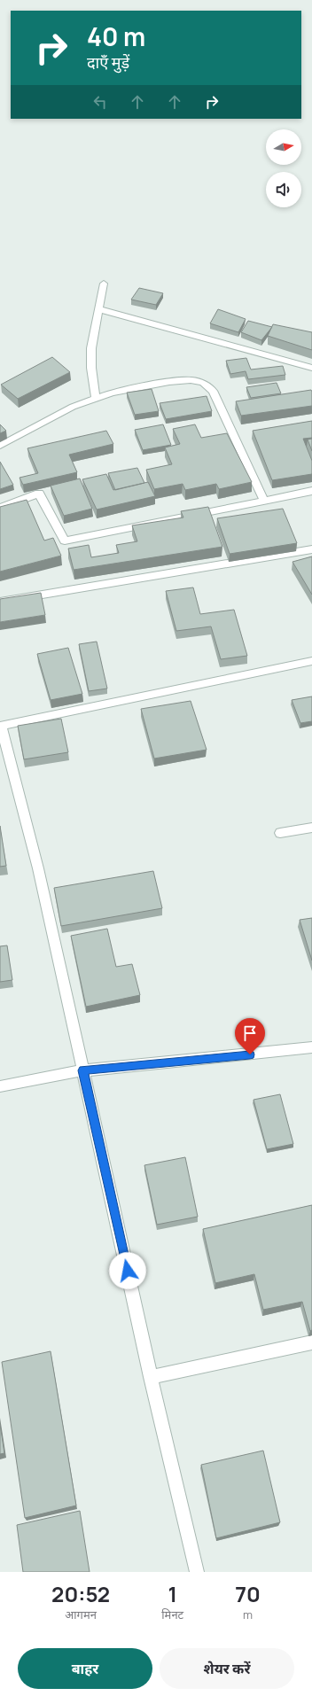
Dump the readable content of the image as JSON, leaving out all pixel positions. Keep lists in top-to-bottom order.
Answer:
{
  "north": "right",
  "page": {
    "turn": ["40 m", "दाएँ मुड़ें"],
    "eta": [
      "20:52",
      "आगमन",
      "1",
      "मिनट",
      "70",
      "m"
    ],
    "buttons": ["बाहर", "शेयर करें"]
  }
}
